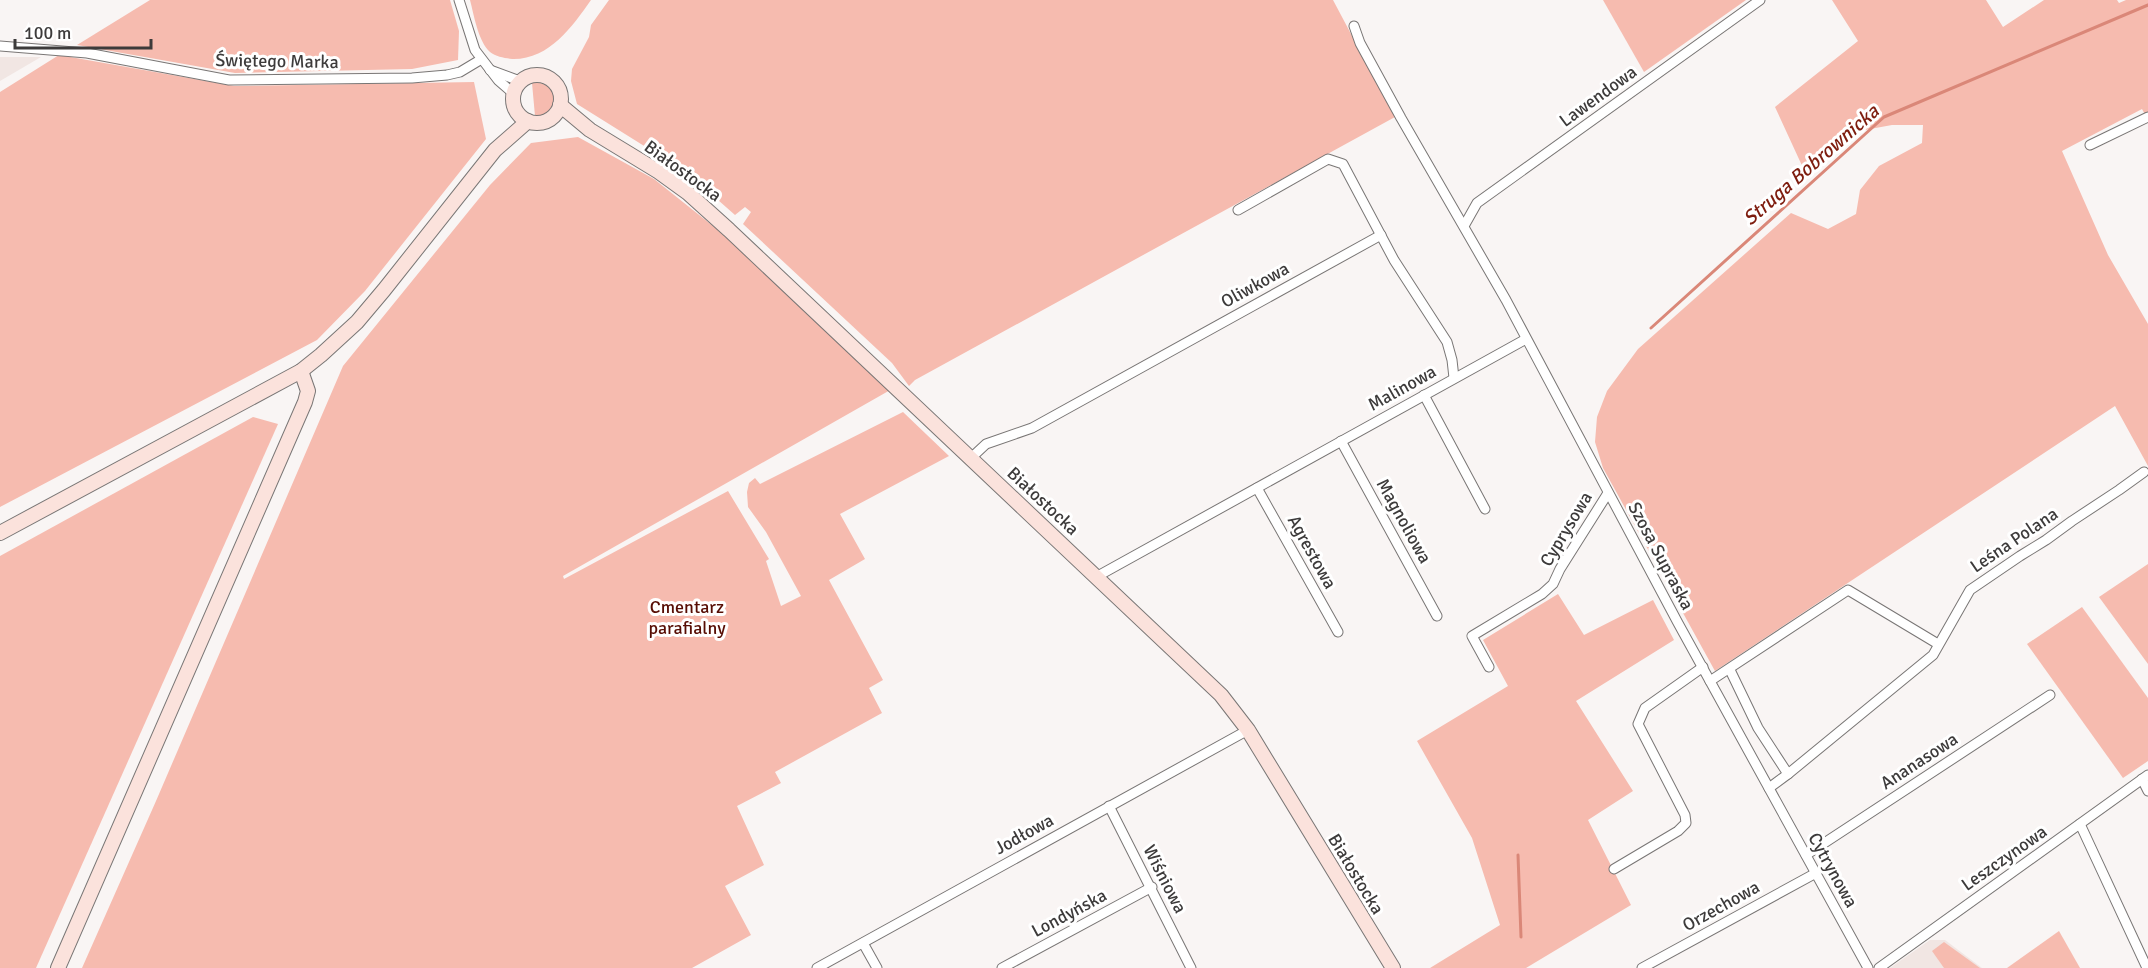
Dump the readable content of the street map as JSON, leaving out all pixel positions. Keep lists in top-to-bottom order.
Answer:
{
  "streets": {
    "street": [
      "Świętego Marka",
      "Lawendowa",
      "Białostocka",
      "Oliwkowa",
      "Malinowa",
      "Magnoliowa",
      "Cyprysowa",
      "Leśna Polana",
      "Agrestowa",
      "Szosa Supraska",
      "Ananasowa",
      "Jodłowa",
      "Leszczynowa",
      "Cytrynowa",
      "Wiśniowa",
      "Orzechowa",
      "Londyńska"
    ]
  },
  "crossings": [
    ["Białostocka", "Oliwkowa"],
    ["Białostocka", "Malinowa"],
    ["Białostocka", "Jodłowa"],
    ["Malinowa", "Magnoliowa"],
    ["Malinowa", "Agrestowa"],
    ["Malinowa", "Szosa Supraska"],
    ["Cyprysowa", "Szosa Supraska"],
    ["Leśna Polana", "Szosa Supraska"],
    ["Leśna Polana", "Cytrynowa"],
    ["Szosa Supraska", "Cytrynowa"],
    ["Ananasowa", "Cytrynowa"],
    ["Jodłowa", "Wiśniowa"],
    ["Cytrynowa", "Orzechowa"],
    ["Wiśniowa", "Londyńska"]
  ],
  "water": ["Struga Bobrownicka"],
  "parks": ["Cmentarz parafialny"],
  "scale_bar": "100 m"
}
